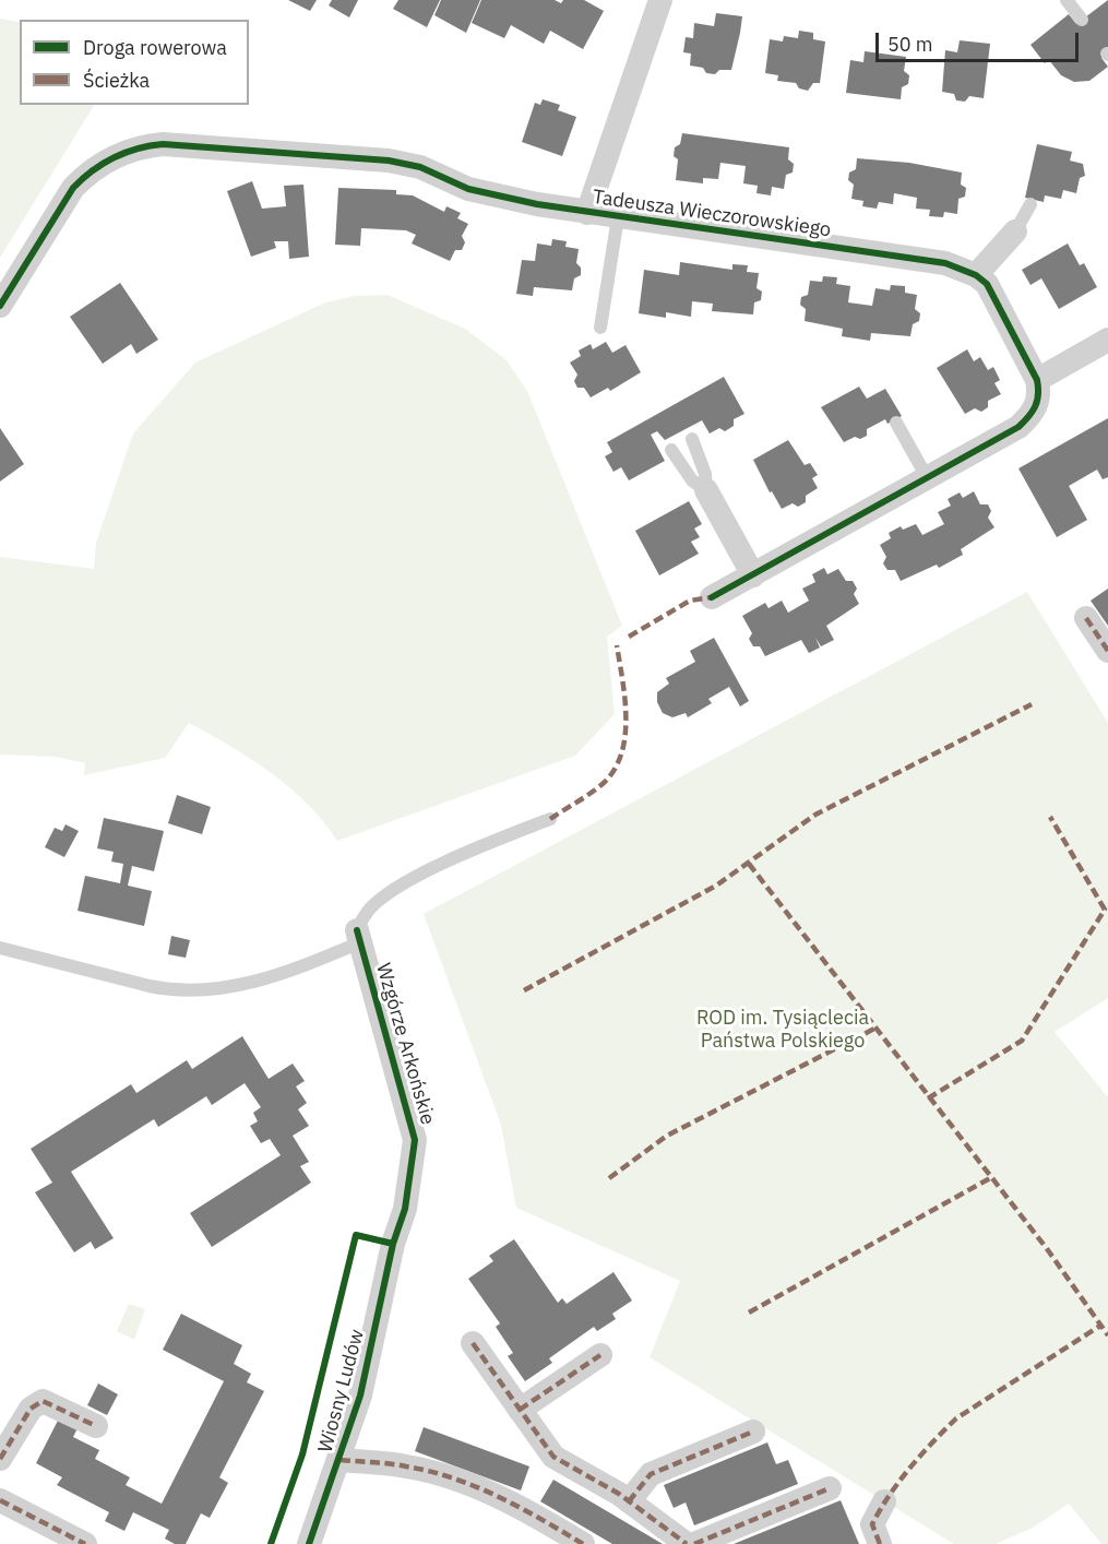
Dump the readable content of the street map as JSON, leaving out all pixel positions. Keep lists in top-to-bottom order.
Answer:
{
  "streets": {
    "street": ["Tadeusza Wieczorowskiego", "Wzgórze Arkońskie", "Wiosny Ludów"]
  },
  "crossings": [
    ["Wzgórze Arkońskie", "Wiosny Ludów"]
  ],
  "parks": ["ROD im. Tysiąclecia Państwa Polskiego"],
  "legend": ["Droga rowerowa", "Ścieżka"],
  "scale_bar": "50 m"
}
